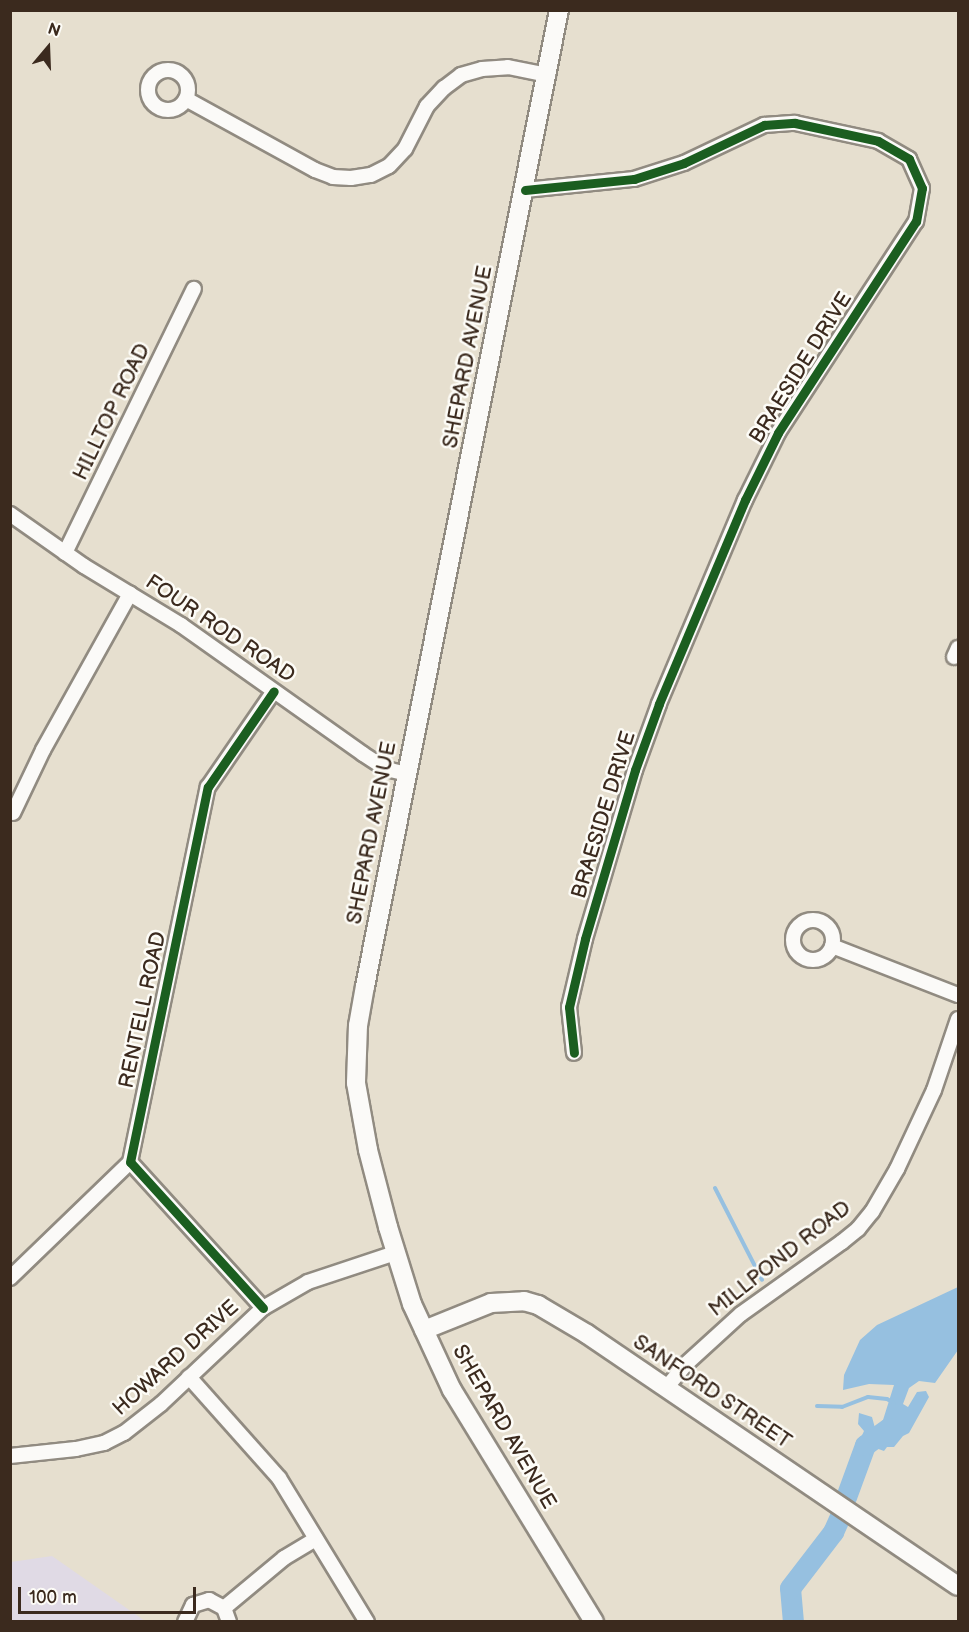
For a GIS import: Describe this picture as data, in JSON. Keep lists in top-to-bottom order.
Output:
{
  "streets": {
    "main road": ["SHEPARD AVENUE", "SANFORD STREET"],
    "street": [
      "BRAESIDE DRIVE",
      "HILLTOP ROAD",
      "FOUR ROD ROAD",
      "RENTELL ROAD",
      "MILLPOND ROAD",
      "HOWARD DRIVE"
    ]
  },
  "crossings": [
    ["SHEPARD AVENUE", "BRAESIDE DRIVE"],
    ["SHEPARD AVENUE", "FOUR ROD ROAD"],
    ["SHEPARD AVENUE", "HOWARD DRIVE"],
    ["SHEPARD AVENUE", "SANFORD STREET"],
    ["HILLTOP ROAD", "FOUR ROD ROAD"],
    ["FOUR ROD ROAD", "RENTELL ROAD"],
    ["MILLPOND ROAD", "SANFORD STREET"]
  ],
  "scale_bar": "100 m",
  "north": "top"
}
